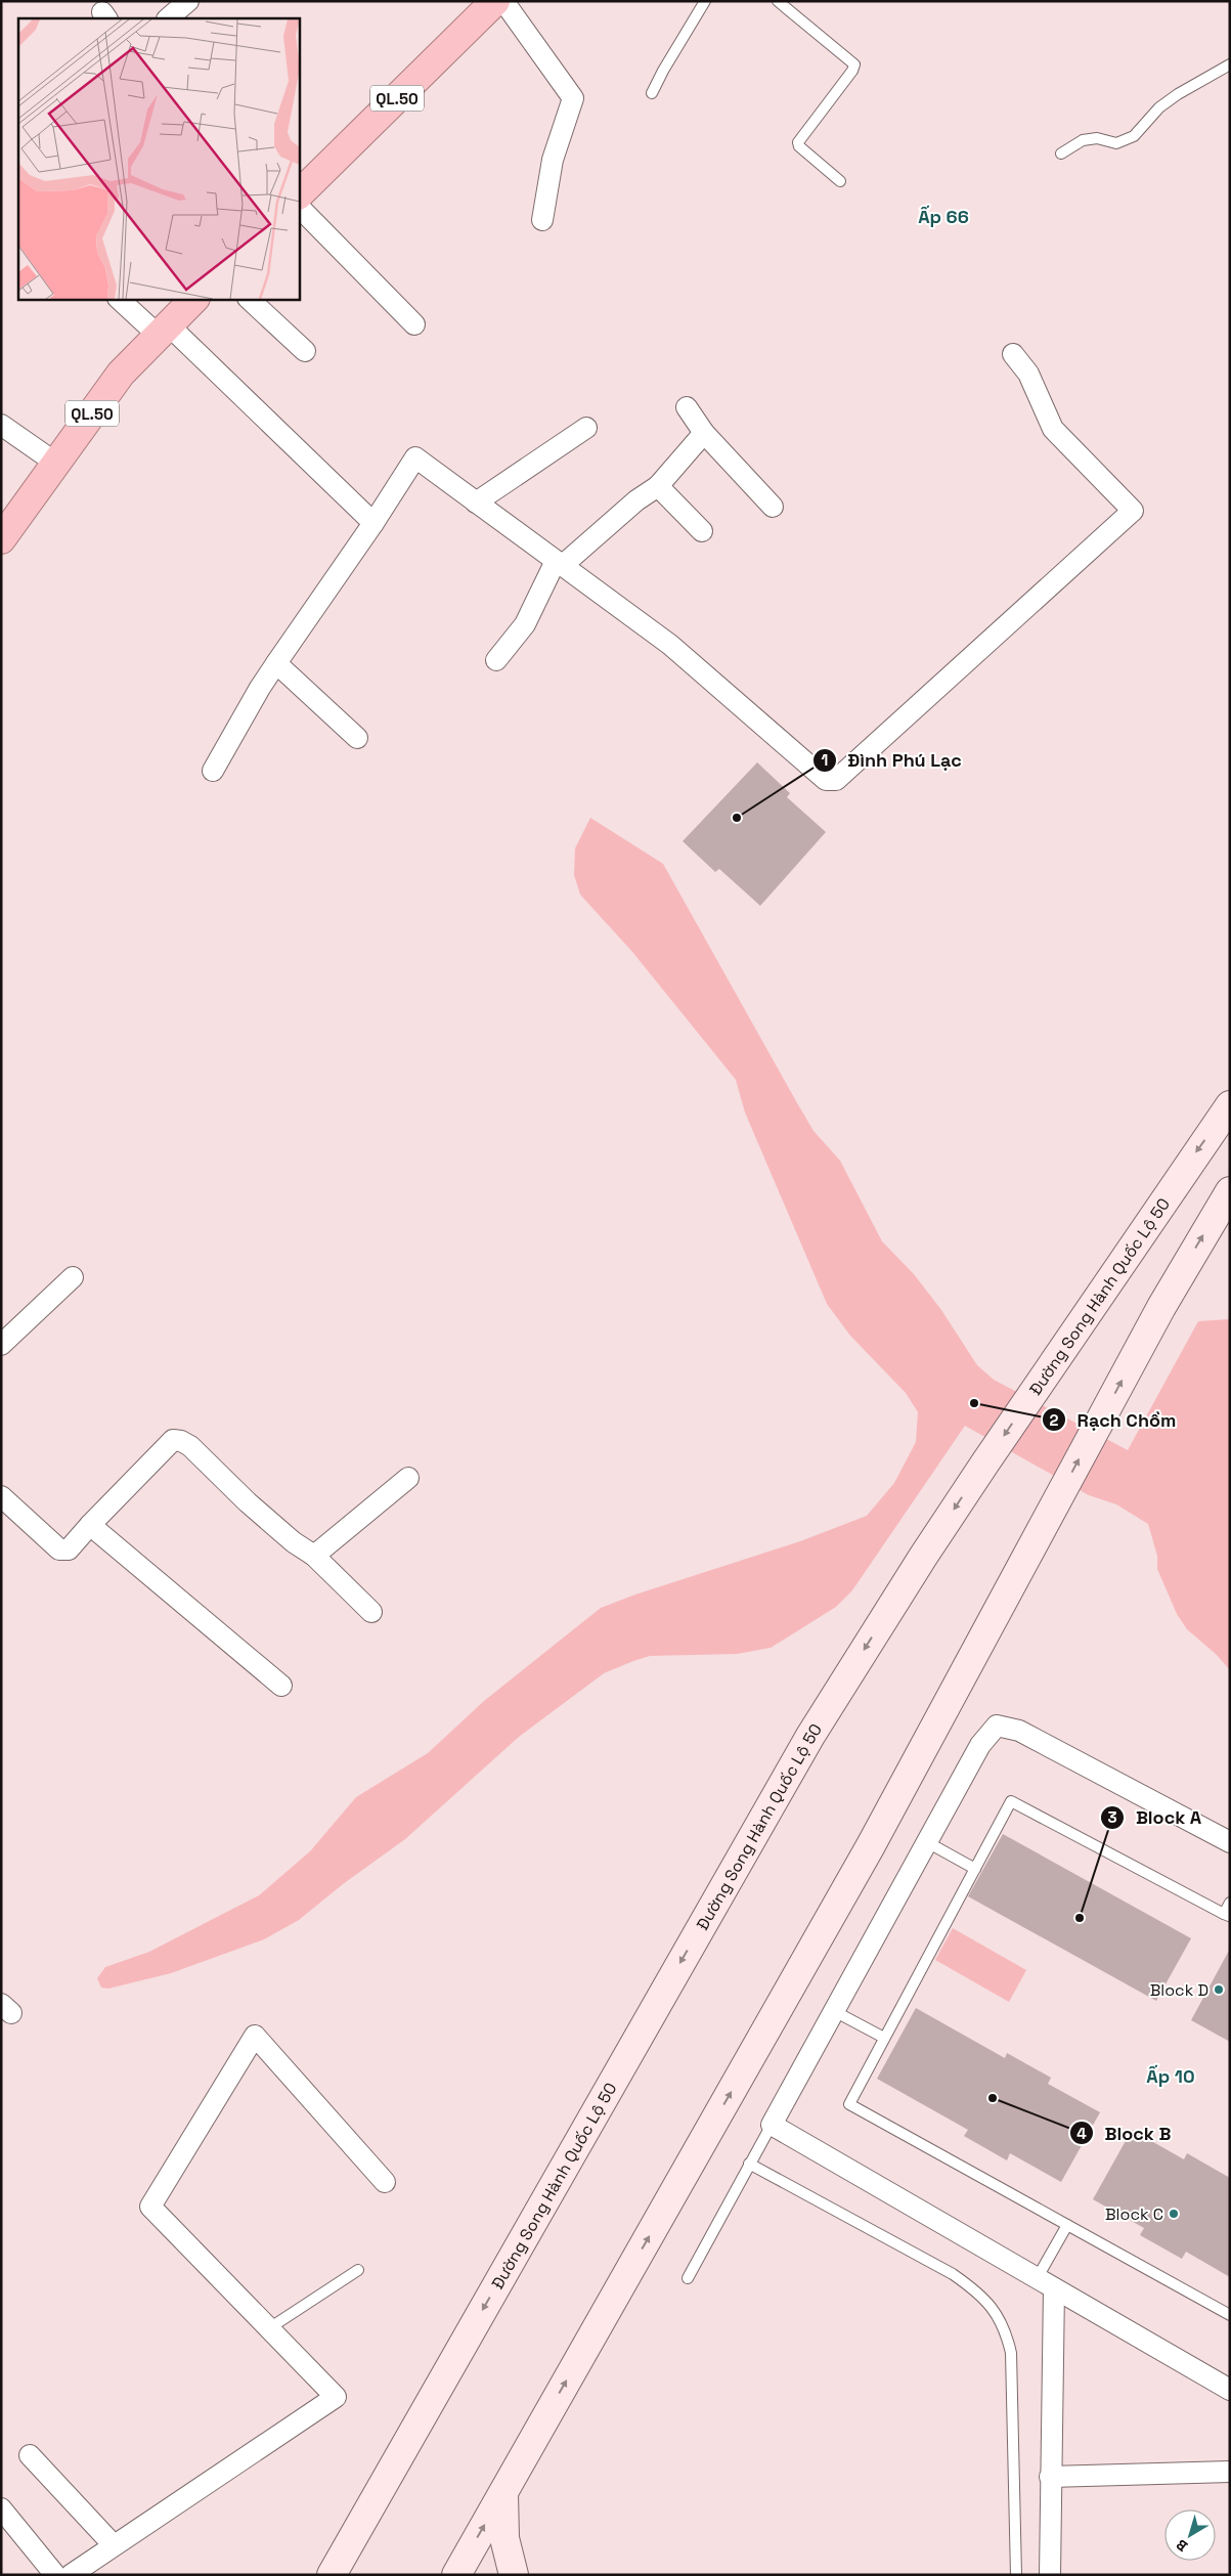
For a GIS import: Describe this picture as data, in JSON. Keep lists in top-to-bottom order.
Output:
{
  "streets": {
    "highway": ["QL.50"],
    "main road": ["Đường Song Hành Quốc Lộ 50"]
  },
  "districts": ["Ấp 66", "Ấp 10"],
  "places": [
    "Đình Phú Lạc",
    "Rạch Chồm",
    "Block A",
    "Block D",
    "Block B",
    "Block C"
  ],
  "north": "bottom left"
}
